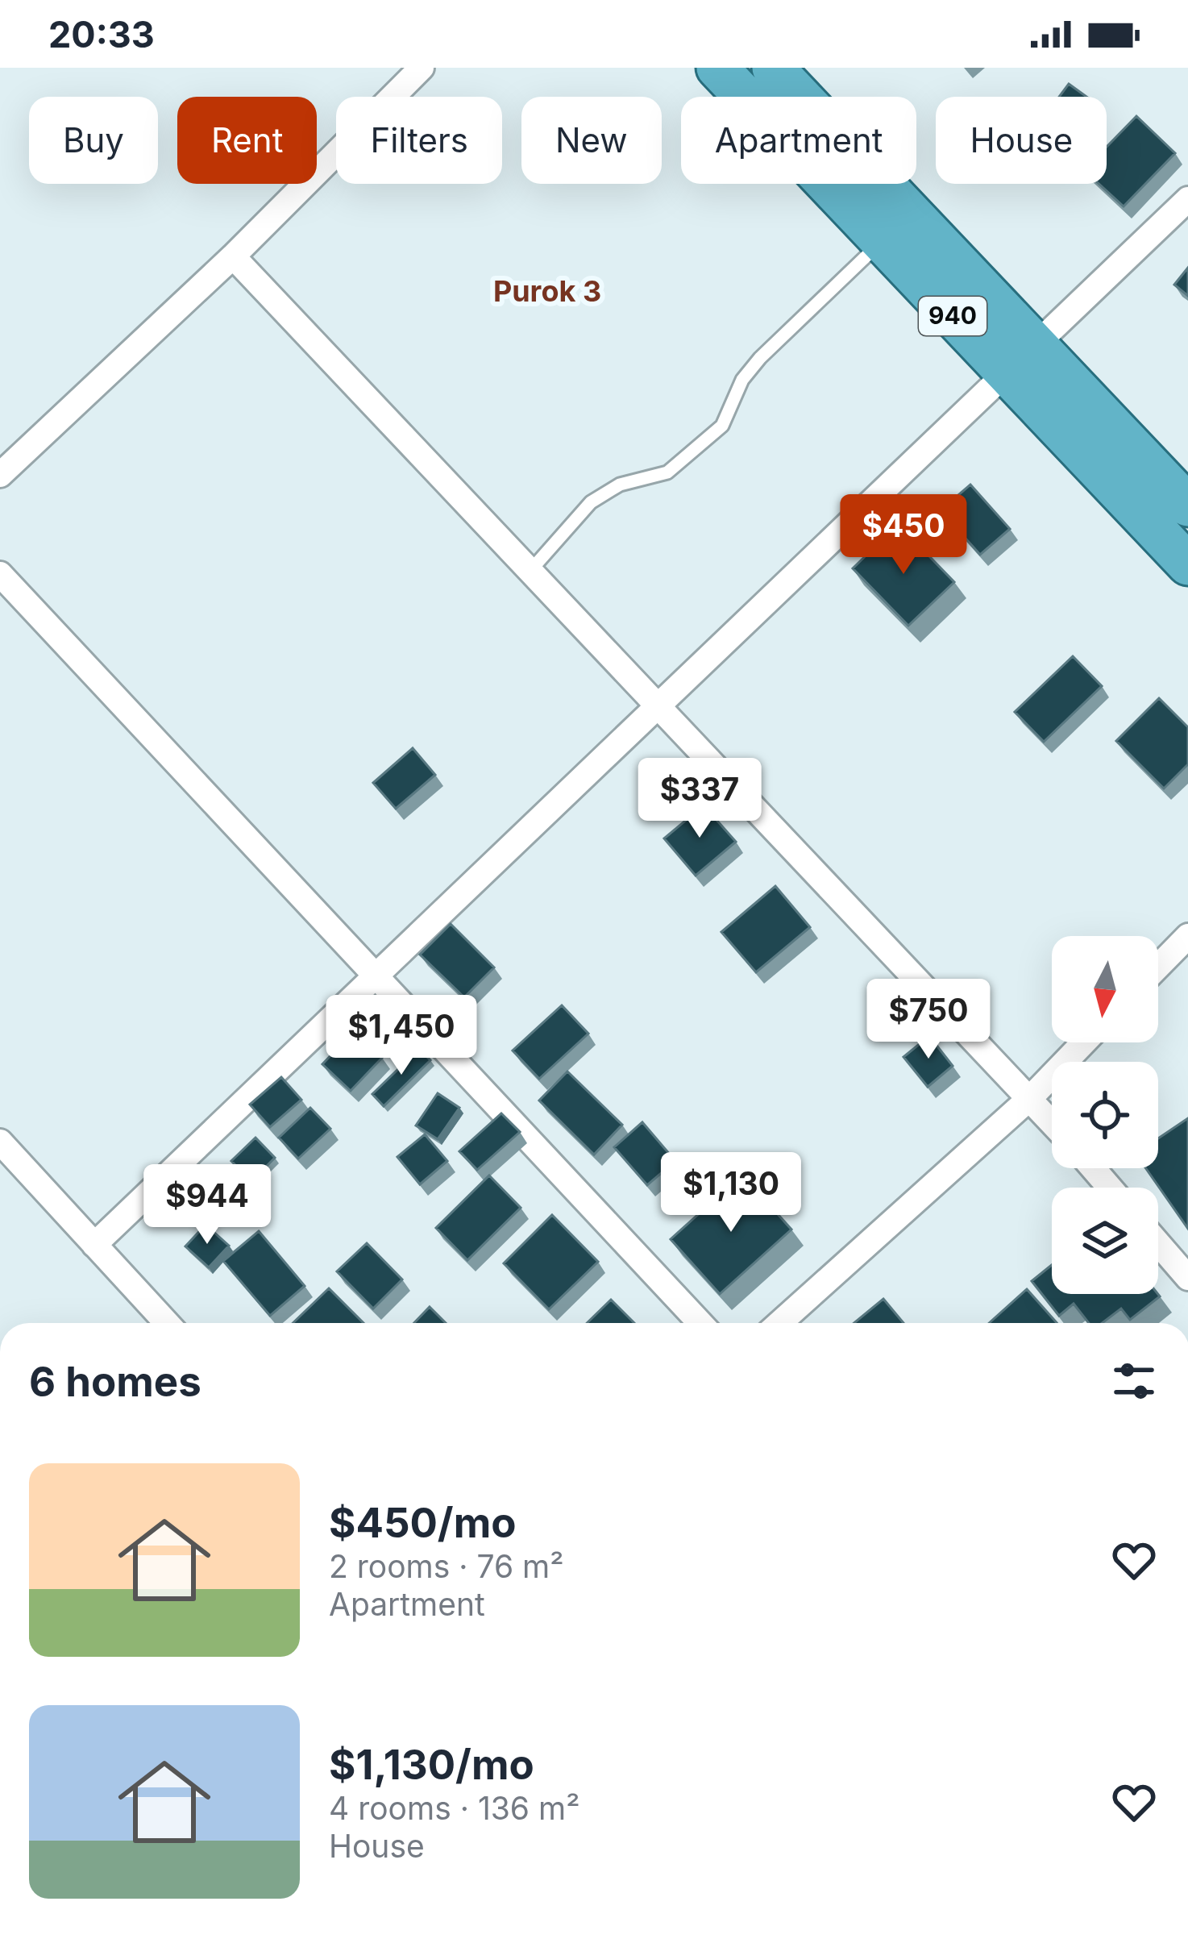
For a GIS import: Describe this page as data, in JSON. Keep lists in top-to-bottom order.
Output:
{
  "streets": {
    "highway": ["940"]
  },
  "districts": ["Purok 3"],
  "north": "bottom",
  "page": {
    "status": "20:33",
    "chip": [
      "Buy",
      "Rent",
      "Filters",
      "New",
      "Apartment",
      "House"
    ],
    "price": [
      "$450",
      "$337",
      "$750",
      "$1,450",
      "$1,130",
      "$944"
    ],
    "heading": "6 homes",
    "list": [
      {
        "name": "$450/mo",
        "note": "2 rooms · 76 m² · Apartment"
      },
      {
        "name": "$1,130/mo",
        "note": "4 rooms · 136 m² · House"
      }
    ]
  }
}
